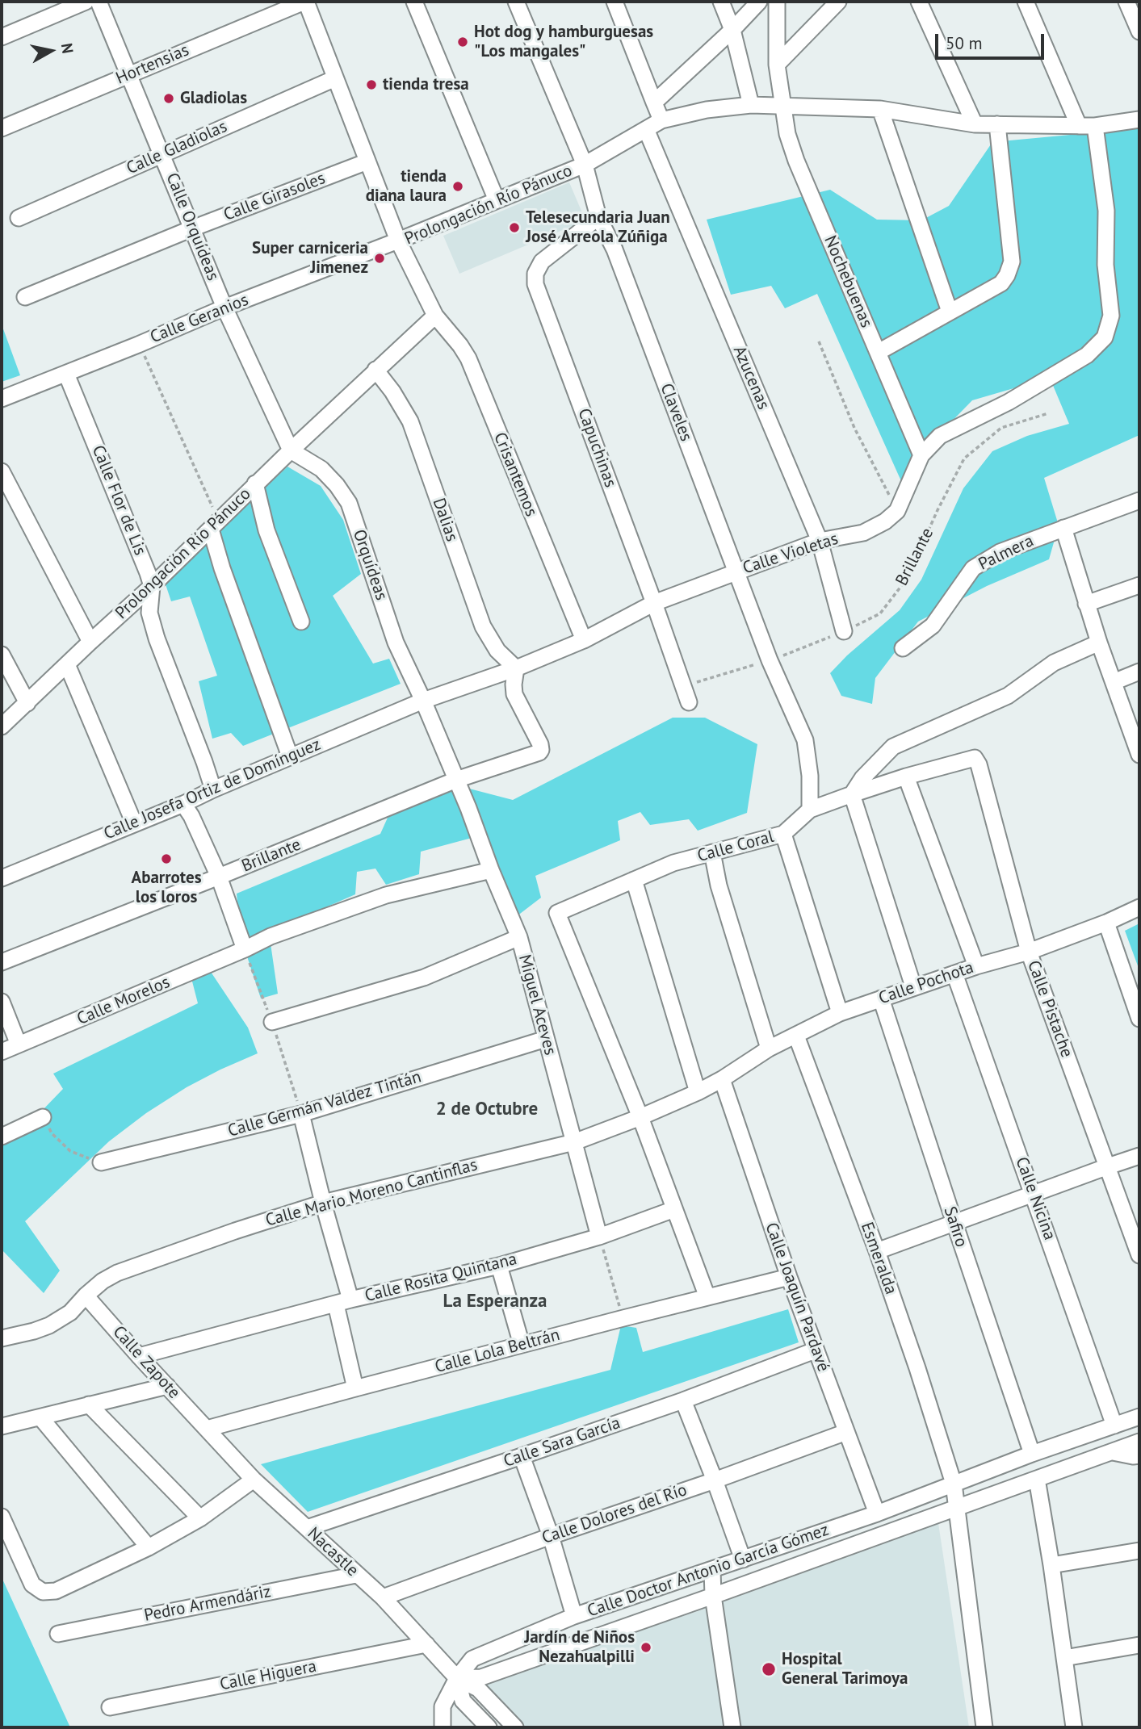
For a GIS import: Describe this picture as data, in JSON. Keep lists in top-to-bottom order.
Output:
{
  "streets": {
    "street": [
      "Hortensias",
      "Calle Gladiolas",
      "Calle Girasoles",
      "Prolongación Río Pánuco",
      "Calle Orquídeas",
      "Nochebuenas",
      "Calle Geranios",
      "Azucenas",
      "Claveles",
      "Capuchinas",
      "Crisantemos",
      "Calle Flor de Lis",
      "Dalias",
      "Palmera",
      "Calle Violetas",
      "Brillante",
      "Orquídeas",
      "Calle Josefa Ortiz de Domínguez",
      "Calle Coral",
      "Calle Pochota",
      "Calle Morelos",
      "Miguel Aceves",
      "Calle Pistache",
      "Calle Germán Valdez Tintán",
      "Calle Mario Moreno Cantinflas",
      "Calle Nicina",
      "Safiro",
      "Esmeralda",
      "Calle Rosita Quintana",
      "Calle Joaquín Pardavé",
      "Calle Lola Beltrán",
      "Calle Zapote",
      "Calle Sara García",
      "Calle Dolores del Río",
      "Nacastle",
      "Calle Doctor Antonio García Gómez",
      "Pedro Armendáriz",
      "Calle Higuera"
    ]
  },
  "crossings": [
    ["Hortensias", "Calle Orquídeas"],
    ["Calle Gladiolas", "Calle Orquídeas"],
    ["Calle Girasoles", "Calle Orquídeas"],
    ["Prolongación Río Pánuco", "Calle Orquídeas"],
    ["Prolongación Río Pánuco", "Nochebuenas"],
    ["Prolongación Río Pánuco", "Calle Geranios"],
    ["Prolongación Río Pánuco", "Azucenas"],
    ["Prolongación Río Pánuco", "Claveles"],
    ["Prolongación Río Pánuco", "Crisantemos"],
    ["Prolongación Río Pánuco", "Calle Flor de Lis"],
    ["Prolongación Río Pánuco", "Dalias"],
    ["Prolongación Río Pánuco", "Orquídeas"],
    ["Calle Orquídeas", "Calle Geranios"],
    ["Calle Orquídeas", "Orquídeas"],
    ["Calle Geranios", "Calle Flor de Lis"],
    ["Azucenas", "Calle Violetas"],
    ["Azucenas", "Brillante"],
    ["Claveles", "Capuchinas"],
    ["Claveles", "Calle Violetas"],
    ["Claveles", "Brillante"],
    ["Claveles", "Calle Coral"],
    ["Capuchinas", "Calle Violetas"],
    ["Capuchinas", "Brillante"],
    ["Crisantemos", "Calle Violetas"],
    ["Calle Flor de Lis", "Calle Josefa Ortiz de Domínguez"],
    ["Dalias", "Calle Violetas"],
    ["Dalias", "Brillante"],
    ["Calle Violetas", "Brillante"],
    ["Calle Violetas", "Orquídeas"],
    ["Calle Violetas", "Calle Josefa Ortiz de Domínguez"],
    ["Calle Violetas", "Miguel Aceves"],
    ["Brillante", "Miguel Aceves"],
    ["Orquídeas", "Calle Josefa Ortiz de Domínguez"],
    ["Orquídeas", "Miguel Aceves"],
    ["Calle Josefa Ortiz de Domínguez", "Miguel Aceves"],
    ["Calle Coral", "Calle Pistache"],
    ["Calle Coral", "Calle Mario Moreno Cantinflas"],
    ["Calle Pochota", "Calle Pistache"],
    ["Calle Pochota", "Calle Mario Moreno Cantinflas"],
    ["Calle Pochota", "Calle Nicina"],
    ["Calle Pochota", "Safiro"],
    ["Calle Pochota", "Esmeralda"],
    ["Calle Pochota", "Calle Joaquín Pardavé"],
    ["Calle Morelos", "Miguel Aceves"],
    ["Miguel Aceves", "Calle Germán Valdez Tintán"],
    ["Miguel Aceves", "Calle Mario Moreno Cantinflas"],
    ["Miguel Aceves", "Calle Rosita Quintana"],
    ["Calle Mario Moreno Cantinflas", "Calle Joaquín Pardavé"],
    ["Calle Mario Moreno Cantinflas", "Calle Zapote"],
    ["Calle Nicina", "Calle Doctor Antonio García Gómez"],
    ["Safiro", "Calle Doctor Antonio García Gómez"],
    ["Esmeralda", "Calle Doctor Antonio García Gómez"],
    ["Calle Rosita Quintana", "Calle Zapote"],
    ["Calle Joaquín Pardavé", "Calle Lola Beltrán"],
    ["Calle Joaquín Pardavé", "Calle Sara García"],
    ["Calle Joaquín Pardavé", "Calle Dolores del Río"],
    ["Calle Joaquín Pardavé", "Calle Doctor Antonio García Gómez"],
    ["Calle Lola Beltrán", "Calle Zapote"],
    ["Calle Lola Beltrán", "Nacastle"],
    ["Calle Zapote", "Nacastle"],
    ["Calle Sara García", "Nacastle"],
    ["Calle Dolores del Río", "Nacastle"],
    ["Nacastle", "Calle Doctor Antonio García Gómez"],
    ["Nacastle", "Pedro Armendáriz"],
    ["Nacastle", "Calle Higuera"]
  ],
  "districts": ["2 de Octubre", "La Esperanza"],
  "places": [
    "Hot dog y hamburguesas \"Los mangales\"",
    "tienda tresa",
    "Gladiolas",
    "tienda diana laura",
    "Telesecundaria Juan José Arreola Zúñiga",
    "Super carniceria Jimenez",
    "Abarrotes los loros",
    "Jardín de Niños Nezahualpilli",
    "Hospital General Tarimoya"
  ],
  "scale_bar": "50 m",
  "north": "right"
}
